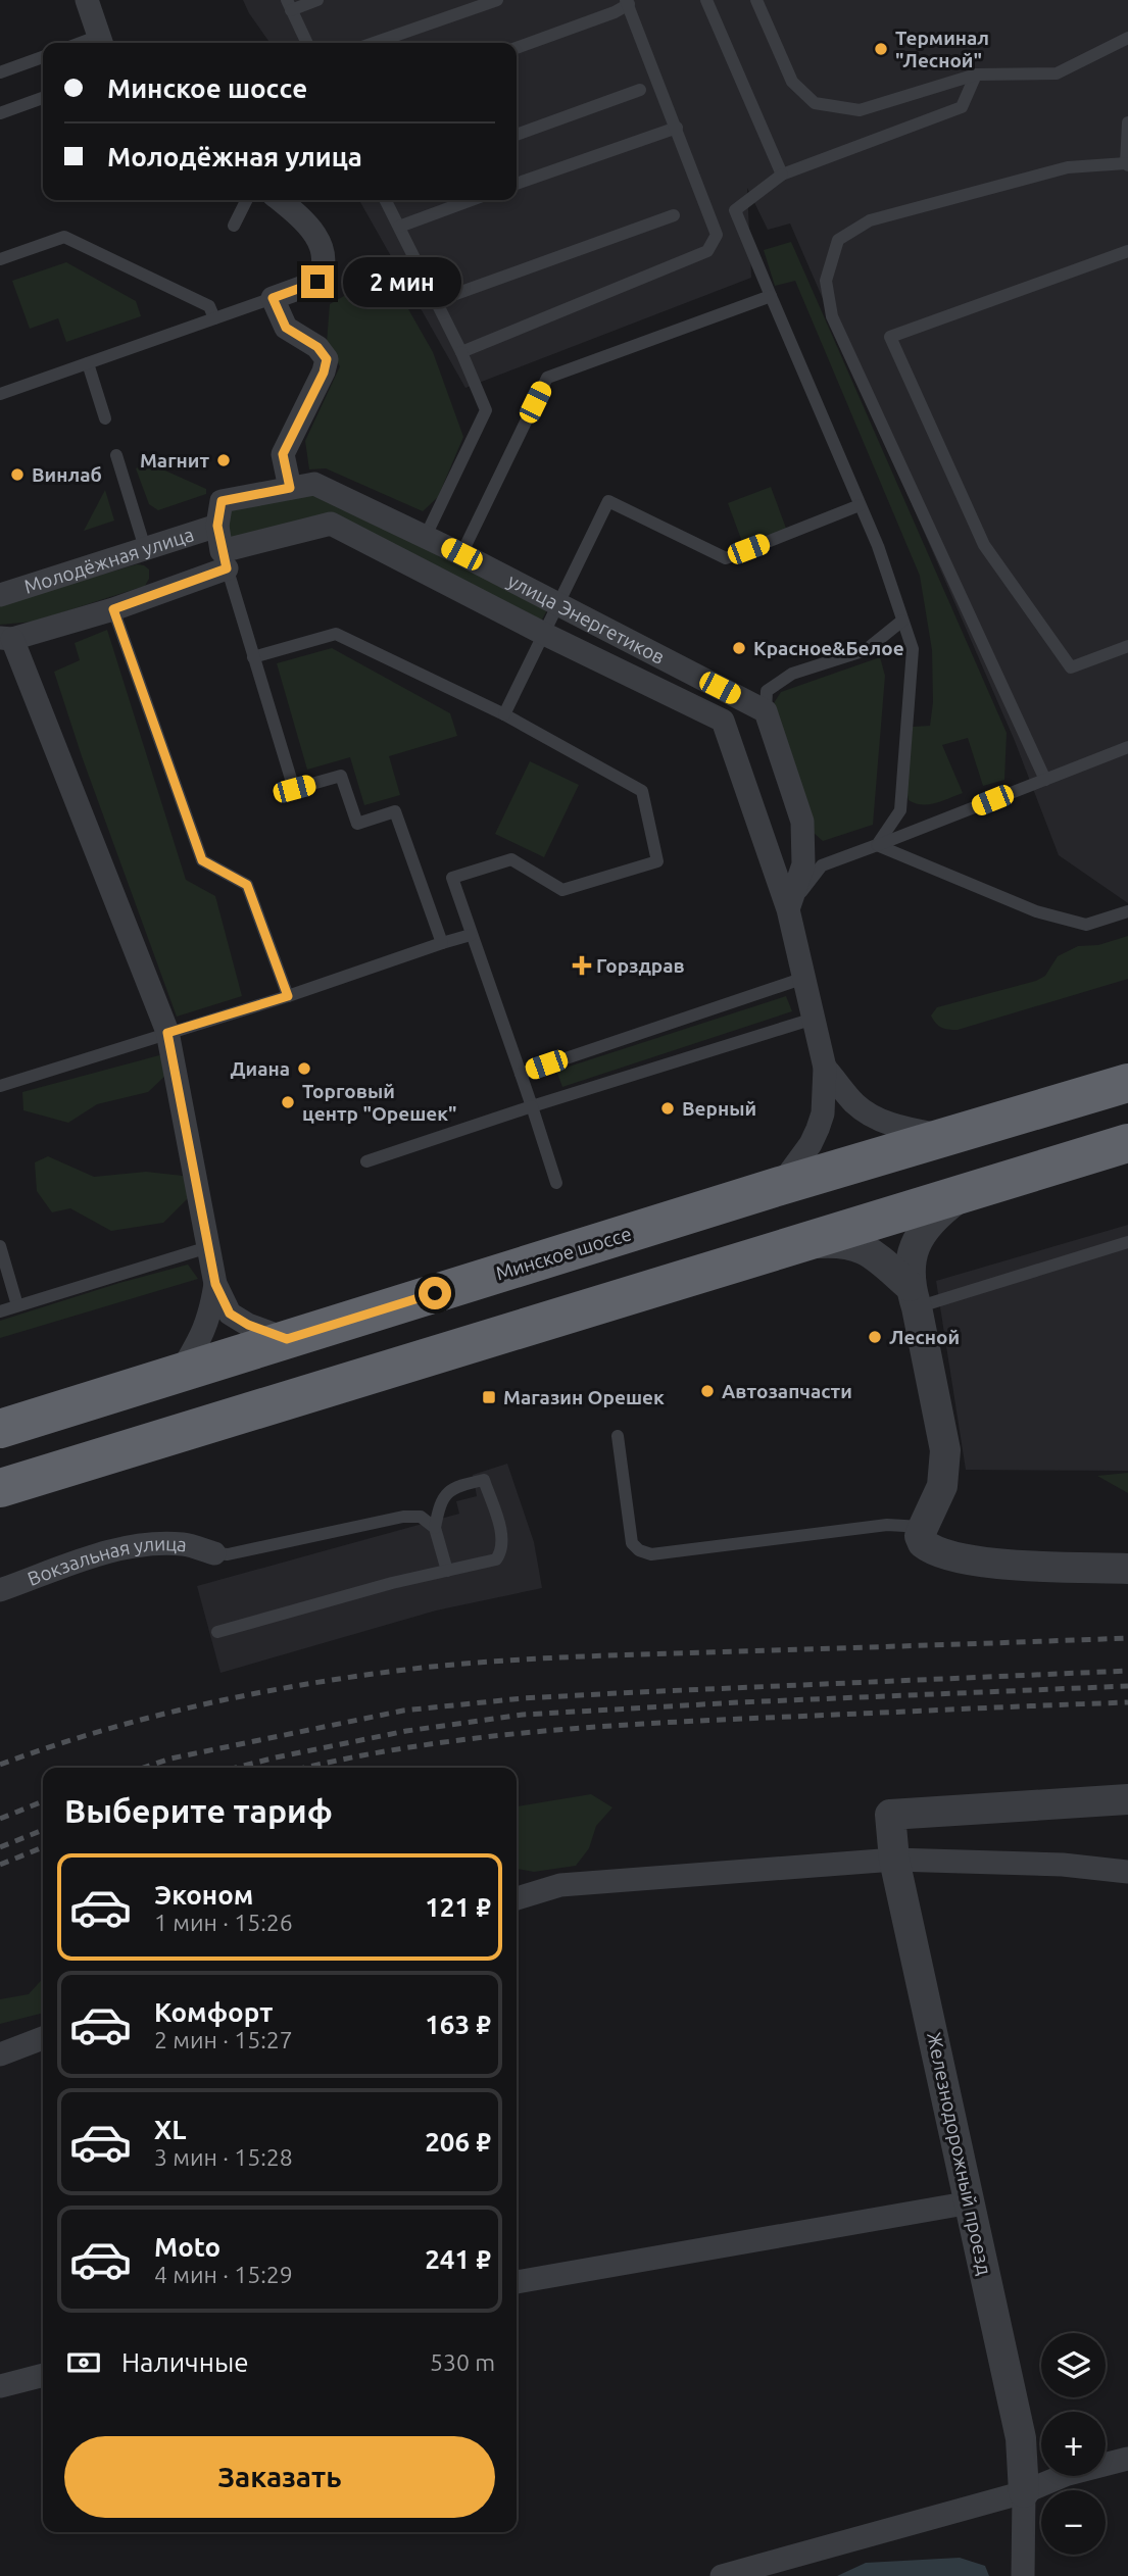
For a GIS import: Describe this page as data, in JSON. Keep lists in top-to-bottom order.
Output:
{
  "streets": {
    "highway": ["Минское шоссе"],
    "street": [
      "Молодёжная улица",
      "улица Энергетиков",
      "Вокзальная улица",
      "Железнодорожный проезд"
    ]
  },
  "crossings": [
    ["Молодёжная улица", "улица Энергетиков"]
  ],
  "places": {
    "other": [
      "Терминал \"Лесной\"",
      "Магнит",
      "Винлаб",
      "Красное&Белое",
      "Диана",
      "Торговый центр \"Орешек\"",
      "Верный",
      "Лесной",
      "Автозапчасти"
    ],
    "health": ["Горздрав"],
    "transit": ["Магазин Орешек"]
  },
  "page": {
    "banner": ["Минское шоссе", "Молодёжная улица"],
    "bubble": "2 мин",
    "heading": "Выберите тариф",
    "list": [
      {
        "name": "Эконом",
        "note": "1 мин · 15:26",
        "value": "121 ₽"
      },
      {
        "name": "Комфорт",
        "note": "2 мин · 15:27",
        "value": "163 ₽"
      },
      {
        "name": "XL",
        "note": "3 мин · 15:28",
        "value": "206 ₽"
      },
      {
        "name": "Moto",
        "note": "4 мин · 15:29",
        "value": "241 ₽"
      }
    ],
    "pay": ["Наличные", "530 m"],
    "map_buttons": ["+", "−"],
    "buttons": "Заказать"
  }
}
